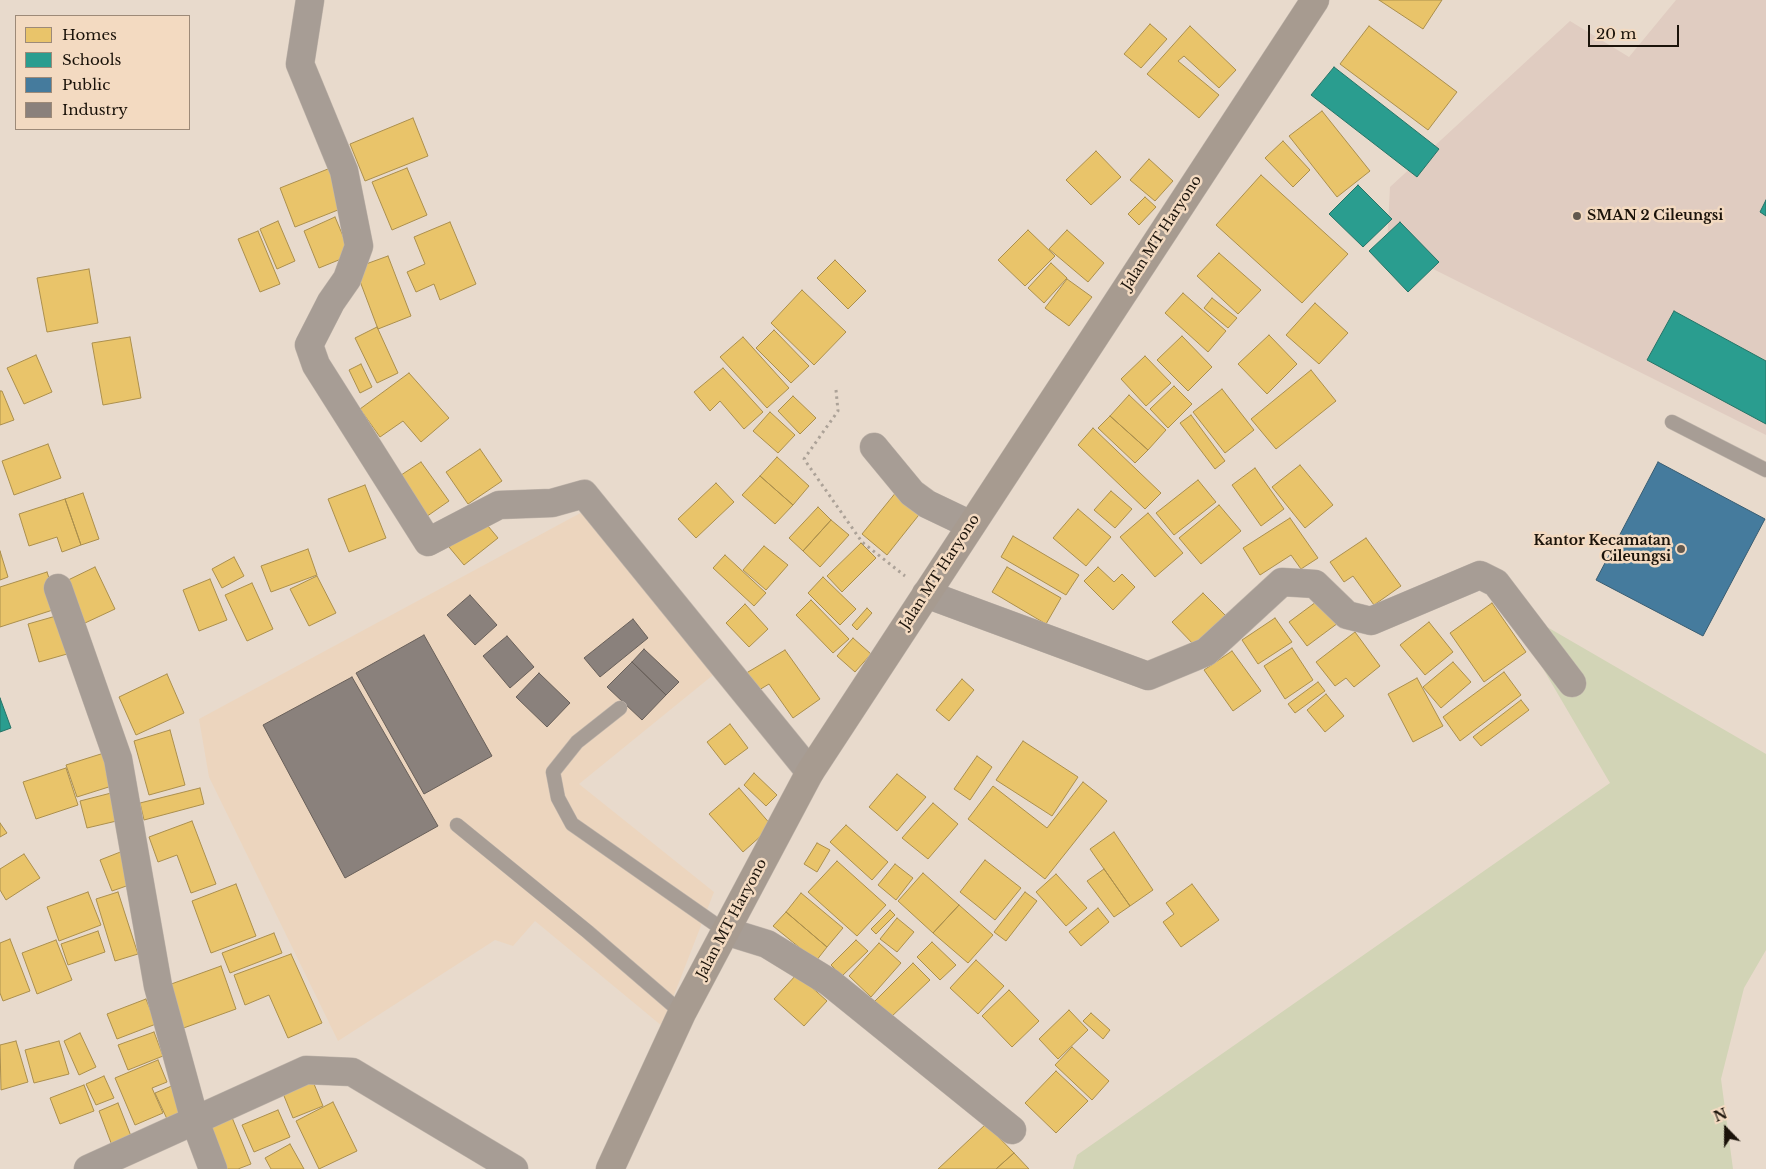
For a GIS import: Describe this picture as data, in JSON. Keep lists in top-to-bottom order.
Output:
{
  "streets": {
    "main road": ["Jalan MT Haryono"]
  },
  "places": ["SMAN 2 Cileungsi", "Kantor Kecamatan Cileungsi"],
  "legend": [
    "Homes",
    "Schools",
    "Public",
    "Industry"
  ],
  "scale_bar": "20 m",
  "north": "top"
}
